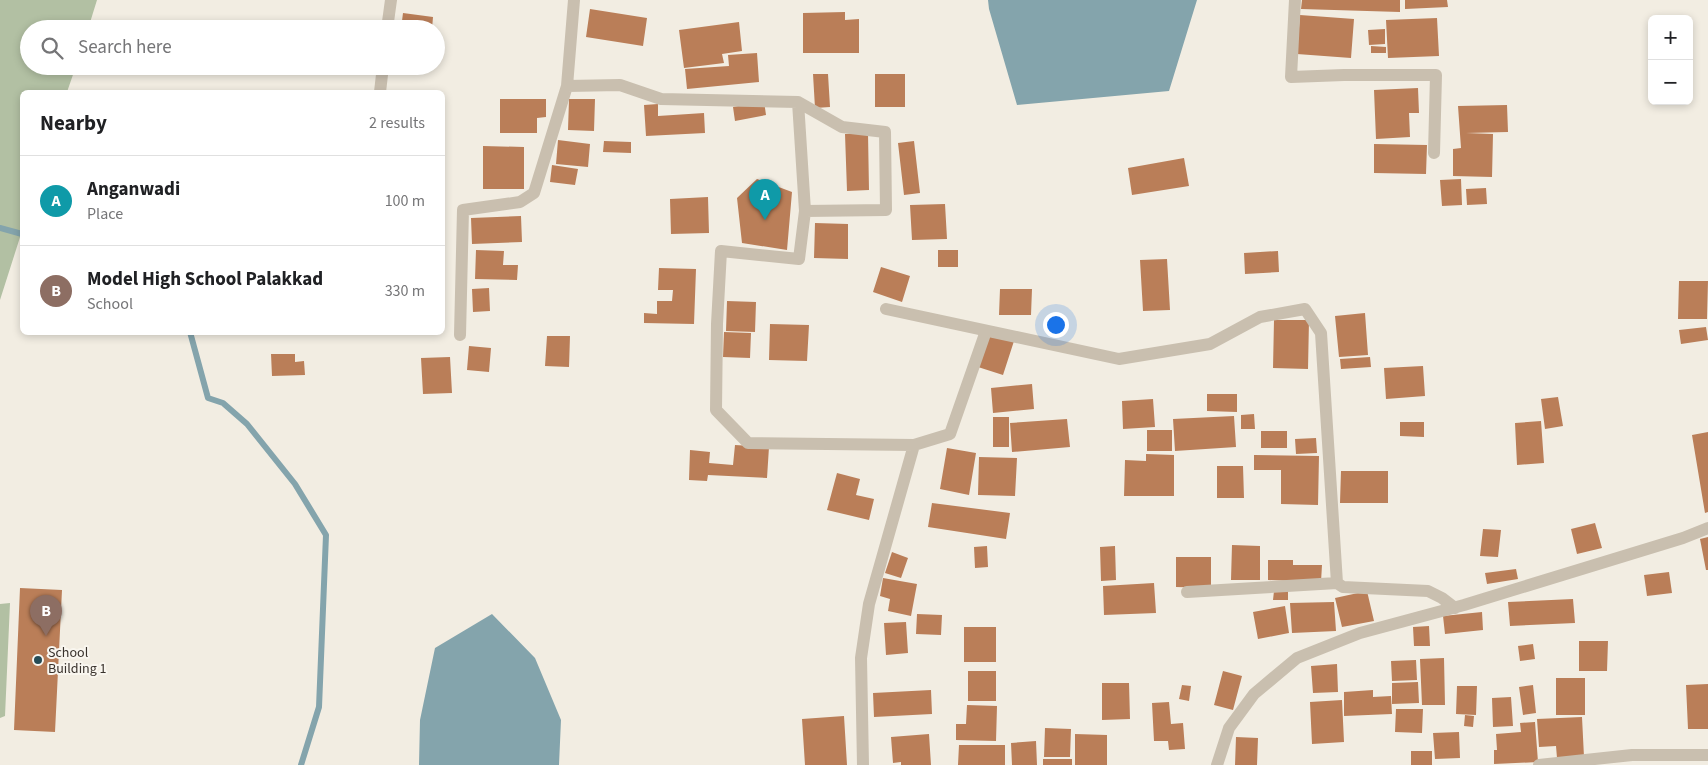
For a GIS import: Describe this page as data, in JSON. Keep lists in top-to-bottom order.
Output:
{
  "places": ["School Building 1"],
  "page": {
    "map_buttons": ["+", "−"],
    "search": "Search here",
    "heading": ["Nearby", "2 results"],
    "list": [
      {
        "mark": "A",
        "name": "Anganwadi",
        "note": "Place",
        "value": "100 m"
      },
      {
        "mark": "B",
        "name": "Model High School Palakkad",
        "note": "School",
        "value": "330 m"
      }
    ],
    "pins": ["A", "B"]
  }
}
